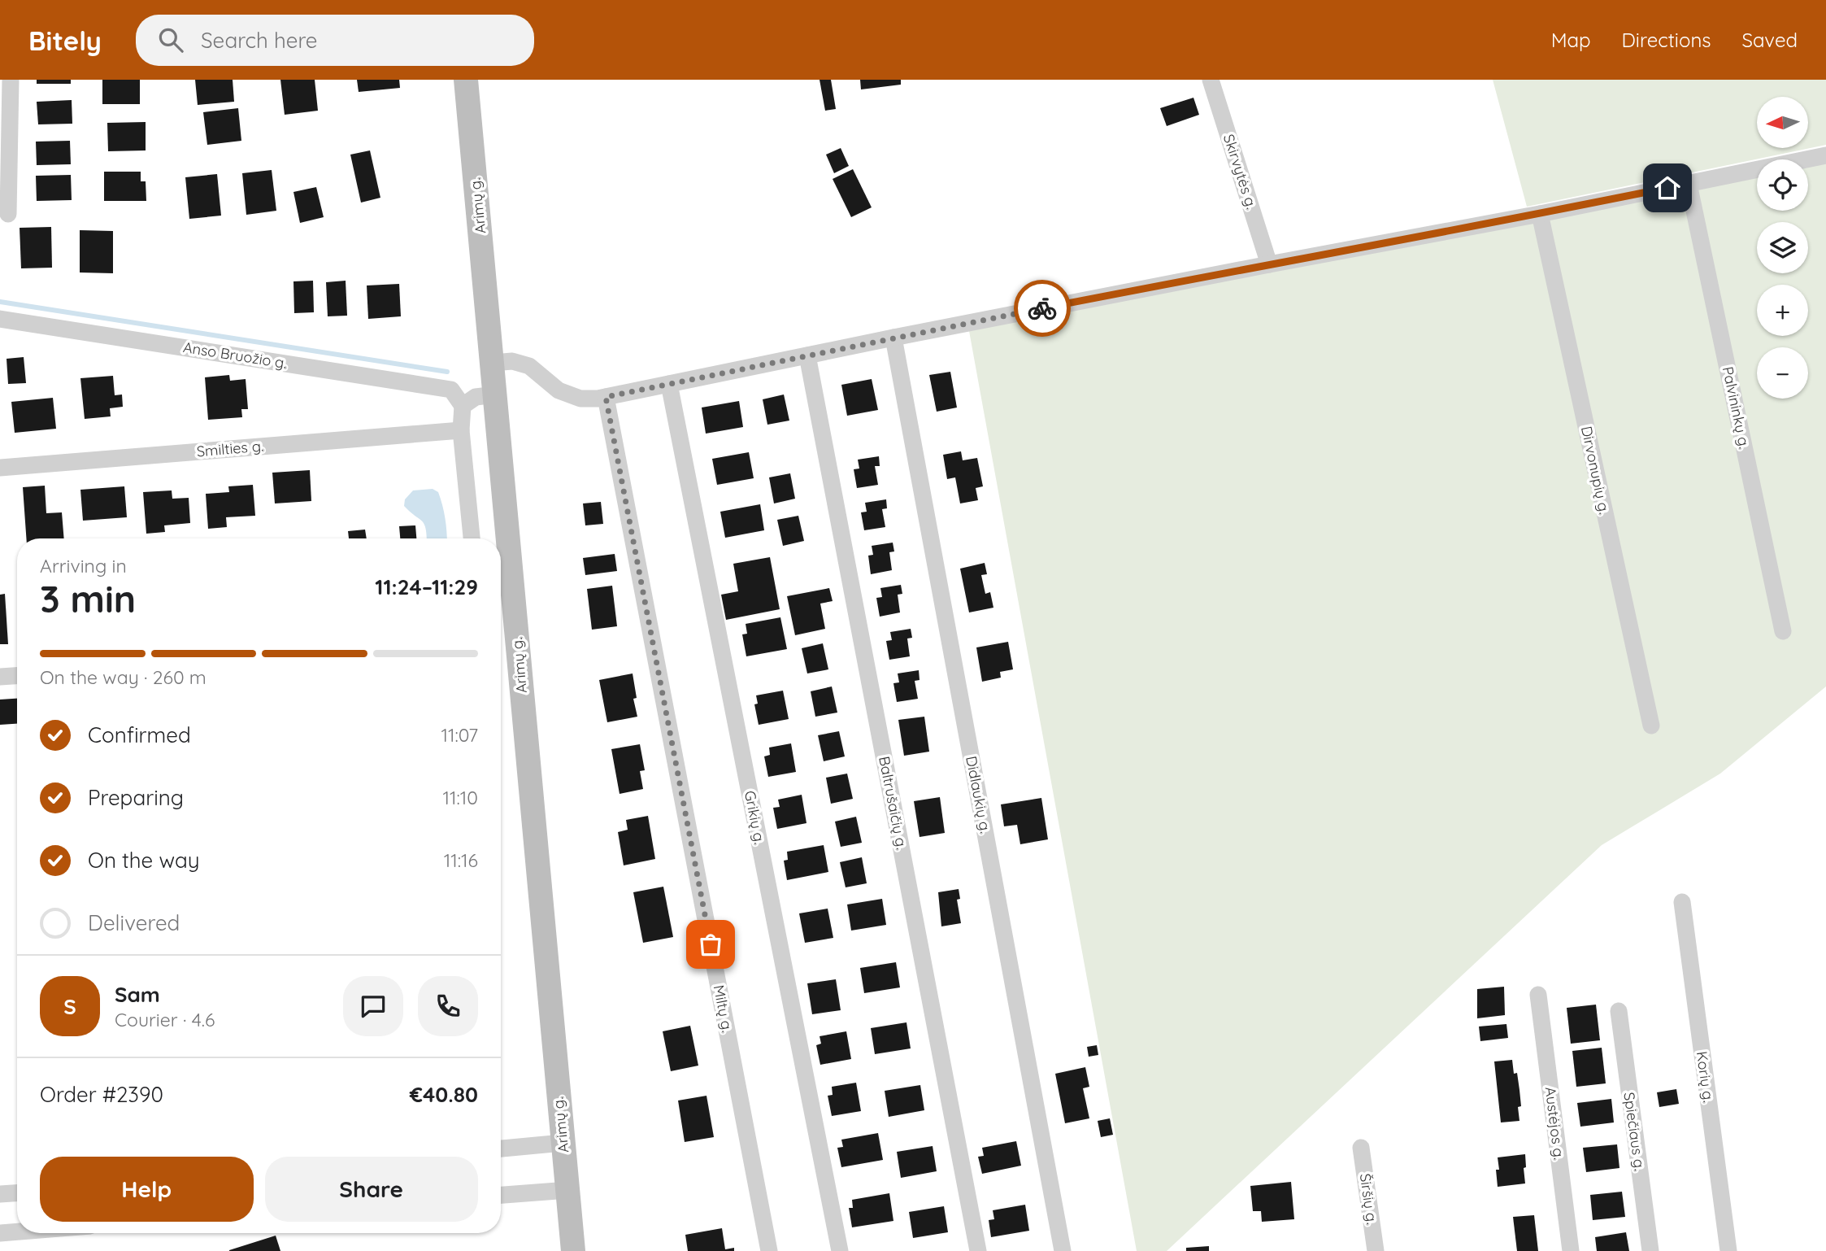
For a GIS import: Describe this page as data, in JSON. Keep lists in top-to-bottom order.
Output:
{
  "streets": {
    "main road": ["Arimų g."],
    "street": [
      "Skirvytės g.",
      "Anso Bruožio g.",
      "Palvininkų g.",
      "Smilties g.",
      "Dirvonupių g.",
      "Didlaukių g.",
      "Baltrušaičių g.",
      "Grikių g.",
      "Miltų g.",
      "Korių g.",
      "Austėjos g.",
      "Spiečiaus g.",
      "Širšių g."
    ]
  },
  "north": "left",
  "page": {
    "header": "Bitely",
    "search": "Search here",
    "nav": ["Map", "Directions", "Saved"],
    "map_buttons": ["+", "−"],
    "heading": ["3 min", "Arriving in", "11:24–11:29"],
    "panel": [
      "Sam",
      "Courier · 4.6",
      "Order #2390",
      "€40.80"
    ],
    "bar": "On the way · 260 m",
    "list": [
      ["Confirmed", "11:07"],
      ["Preparing", "11:10"],
      ["On the way", "11:16"],
      "Delivered"
    ],
    "round": "S",
    "buttons": ["Help", "Share"]
  }
}
